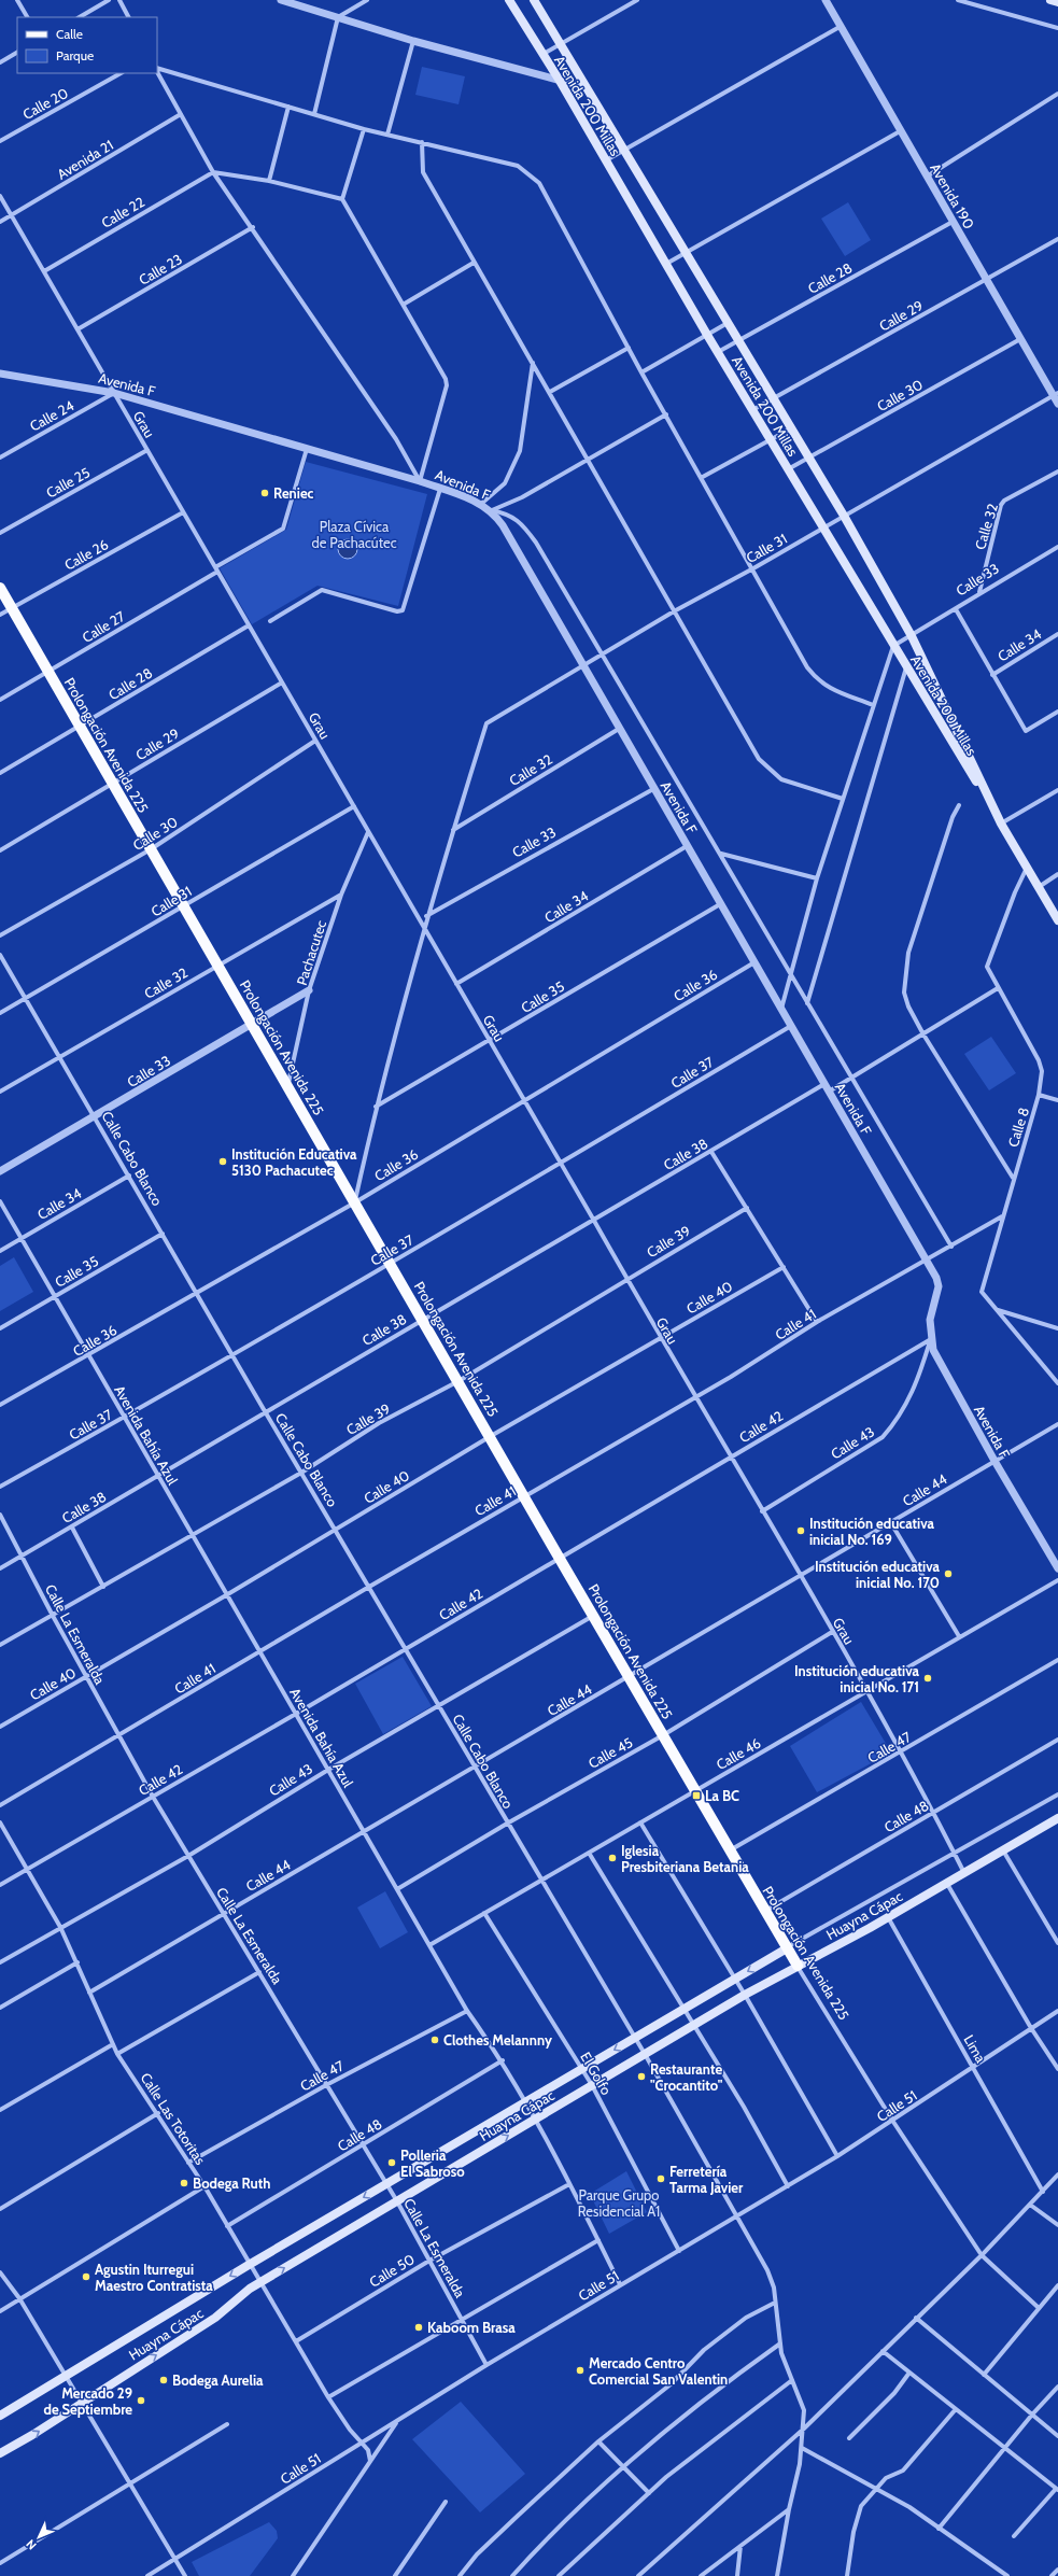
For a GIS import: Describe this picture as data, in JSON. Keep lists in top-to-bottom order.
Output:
{
  "streets": {
    "main road": ["Avenida 200 Millas", "Prolongación Avenida 225", "Huayna Cápac"],
    "street": [
      "Calle 20",
      "Avenida 21",
      "Avenida 190",
      "Calle 22",
      "Calle 23",
      "Calle 28",
      "Calle 29",
      "Avenida F",
      "Calle 30",
      "Calle 24",
      "Grau",
      "Calle 25",
      "Calle 32",
      "Calle 31",
      "Calle 26",
      "Calle 33",
      "Calle 27",
      "Calle 34",
      "Pachacutec",
      "Calle 36",
      "Calle 35",
      "Calle 37",
      "Calle 8",
      "Calle 38",
      "Calle Cabo Blanco",
      "Calle 39",
      "Calle 40",
      "Calle 41",
      "Calle 42",
      "Avenida Bahía Azul",
      "Calle 43",
      "Calle 44",
      "Calle La Esmeralda",
      "Calle 47",
      "Calle 45",
      "Calle 46",
      "Calle 48",
      "Lima",
      "El Golfo",
      "Calle 51",
      "Calle Las Totoritas",
      "Calle 50"
    ]
  },
  "crossings": [
    ["Avenida 200 Millas", "Calle 28"],
    ["Avenida 200 Millas", "Calle 29"],
    ["Avenida 200 Millas", "Calle 30"],
    ["Avenida 200 Millas", "Calle 31"],
    ["Avenida 200 Millas", "Calle 33"],
    ["Avenida 200 Millas", "Calle 8"],
    ["Avenida 21", "Grau"],
    ["Avenida 190", "Calle 28"],
    ["Avenida 190", "Calle 29"],
    ["Avenida 190", "Calle 30"],
    ["Avenida 190", "Calle 31"],
    ["Calle 22", "Grau"],
    ["Calle 23", "Grau"],
    ["Calle 28", "Grau"],
    ["Calle 28", "Prolongación Avenida 225"],
    ["Calle 29", "Grau"],
    ["Calle 29", "Prolongación Avenida 225"],
    ["Avenida F", "Calle 24"],
    ["Avenida F", "Grau"],
    ["Avenida F", "Calle 32"],
    ["Avenida F", "Calle 31"],
    ["Avenida F", "Calle 33"],
    ["Avenida F", "Calle 34"],
    ["Avenida F", "Calle 36"],
    ["Avenida F", "Calle 35"],
    ["Avenida F", "Calle 37"],
    ["Avenida F", "Calle 38"],
    ["Avenida F", "Calle 41"],
    ["Avenida F", "Calle 42"],
    ["Avenida F", "Calle 43"],
    ["Avenida F", "Calle 44"],
    ["Calle 30", "Grau"],
    ["Calle 30", "Prolongación Avenida 225"],
    ["Calle 24", "Grau"],
    ["Grau", "Calle 25"],
    ["Grau", "Calle 31"],
    ["Grau", "Calle 26"],
    ["Grau", "Calle 27"],
    ["Grau", "Calle 34"],
    ["Grau", "Pachacutec"],
    ["Grau", "Calle 36"],
    ["Grau", "Calle 35"],
    ["Grau", "Calle 37"],
    ["Grau", "Calle 38"],
    ["Grau", "Calle 39"],
    ["Grau", "Calle 40"],
    ["Grau", "Calle 41"],
    ["Grau", "Calle 42"],
    ["Grau", "Calle 43"],
    ["Grau", "Calle 44"],
    ["Grau", "Calle 47"],
    ["Grau", "Calle 45"],
    ["Grau", "Calle 46"],
    ["Grau", "Calle 48"],
    ["Grau", "Huayna Cápac"],
    ["Calle 32", "Calle 31"],
    ["Calle 32", "Calle 33"],
    ["Calle 32", "Prolongación Avenida 225"],
    ["Calle 32", "Pachacutec"],
    ["Calle 32", "Calle Cabo Blanco"],
    ["Calle 31", "Prolongación Avenida 225"],
    ["Calle 31", "Calle Cabo Blanco"],
    ["Calle 26", "Prolongación Avenida 225"],
    ["Calle 33", "Prolongación Avenida 225"],
    ["Calle 33", "Pachacutec"],
    ["Calle 33", "Calle Cabo Blanco"],
    ["Calle 27", "Prolongación Avenida 225"],
    ["Calle 34", "Calle Cabo Blanco"],
    ["Calle 34", "Avenida Bahía Azul"],
    ["Prolongación Avenida 225", "Pachacutec"],
    ["Prolongación Avenida 225", "Calle 36"],
    ["Prolongación Avenida 225", "Calle 37"],
    ["Prolongación Avenida 225", "Calle 38"],
    ["Prolongación Avenida 225", "Calle 39"],
    ["Prolongación Avenida 225", "Calle 40"],
    ["Prolongación Avenida 225", "Calle 41"],
    ["Prolongación Avenida 225", "Calle 42"],
    ["Prolongación Avenida 225", "Calle 43"],
    ["Prolongación Avenida 225", "Calle 44"],
    ["Prolongación Avenida 225", "Calle 47"],
    ["Prolongación Avenida 225", "Calle 45"],
    ["Prolongación Avenida 225", "Calle 46"],
    ["Prolongación Avenida 225", "Calle 48"],
    ["Prolongación Avenida 225", "Huayna Cápac"],
    ["Prolongación Avenida 225", "Calle 51"],
    ["Calle 36", "Calle Cabo Blanco"],
    ["Calle 36", "Avenida Bahía Azul"],
    ["Calle 35", "Calle Cabo Blanco"],
    ["Calle 35", "Avenida Bahía Azul"],
    ["Calle 37", "Calle Cabo Blanco"],
    ["Calle 37", "Avenida Bahía Azul"],
    ["Calle 8", "Calle 41"],
    ["Calle 38", "Calle Cabo Blanco"],
    ["Calle 38", "Avenida Bahía Azul"],
    ["Calle 38", "Calle La Esmeralda"],
    ["Calle Cabo Blanco", "Calle 39"],
    ["Calle Cabo Blanco", "Calle 40"],
    ["Calle Cabo Blanco", "Calle 41"],
    ["Calle Cabo Blanco", "Calle 42"],
    ["Calle Cabo Blanco", "Calle 43"],
    ["Calle Cabo Blanco", "Calle 44"],
    ["Calle Cabo Blanco", "Calle 45"],
    ["Calle Cabo Blanco", "Calle 46"],
    ["Calle Cabo Blanco", "Huayna Cápac"],
    ["Calle Cabo Blanco", "Calle 51"],
    ["Calle 39", "Avenida Bahía Azul"],
    ["Calle 39", "Calle La Esmeralda"],
    ["Calle 40", "Avenida Bahía Azul"],
    ["Calle 40", "Calle La Esmeralda"],
    ["Calle 41", "Avenida Bahía Azul"],
    ["Calle 41", "Calle La Esmeralda"],
    ["Calle 42", "Avenida Bahía Azul"],
    ["Calle 42", "Calle 43"],
    ["Calle 42", "Calle La Esmeralda"],
    ["Calle 42", "Calle Las Totoritas"],
    ["Avenida Bahía Azul", "Calle 43"],
    ["Avenida Bahía Azul", "Calle 44"],
    ["Avenida Bahía Azul", "Calle 47"],
    ["Avenida Bahía Azul", "Calle 45"],
    ["Avenida Bahía Azul", "Calle 46"],
    ["Avenida Bahía Azul", "Calle 48"],
    ["Avenida Bahía Azul", "Huayna Cápac"],
    ["Avenida Bahía Azul", "Calle 51"],
    ["Avenida Bahía Azul", "Calle 50"],
    ["Calle 43", "Calle La Esmeralda"],
    ["Calle 43", "Calle Las Totoritas"],
    ["Calle 44", "Calle La Esmeralda"],
    ["Calle 44", "Calle Las Totoritas"],
    ["Calle La Esmeralda", "Calle 47"],
    ["Calle La Esmeralda", "Calle 48"],
    ["Calle La Esmeralda", "Huayna Cápac"],
    ["Calle La Esmeralda", "Calle 51"],
    ["Calle La Esmeralda", "Calle 50"],
    ["Calle 47", "Calle Las Totoritas"],
    ["Calle 46", "El Golfo"],
    ["Calle 48", "Calle Las Totoritas"],
    ["Huayna Cápac", "Lima"],
    ["Huayna Cápac", "El Golfo"],
    ["Huayna Cápac", "Calle Las Totoritas"],
    ["Lima", "Calle 51"],
    ["El Golfo", "Calle 51"],
    ["Calle 51", "Calle Las Totoritas"],
    ["Calle Las Totoritas", "Calle 50"]
  ],
  "parks": ["Plaza Cívica de Pachacútec", "Parque Grupo Residencial A1"],
  "places": {
    "other": [
      "Reniec",
      "Institución Educativa 5130 Pachacutec",
      "Institución educativa inicial No. 169",
      "Institución educativa inicial No. 170",
      "Institución educativa inicial No. 171",
      "Iglesia Presbiteriana Betania",
      "Clothes Melannny",
      "Restaurante \"Crocantito\"",
      "Polleria El Sabroso",
      "Ferretería Tarma Javier",
      "Bodega Ruth",
      "Agustin Iturregui Maestro Contratista",
      "Kaboom Brasa",
      "Mercado Centro Comercial San Valentin",
      "Bodega Aurelia",
      "Mercado 29 de Septiembre"
    ],
    "transit": ["La BC"]
  },
  "legend": ["Calle", "Parque"],
  "north": "bottom left"
}
